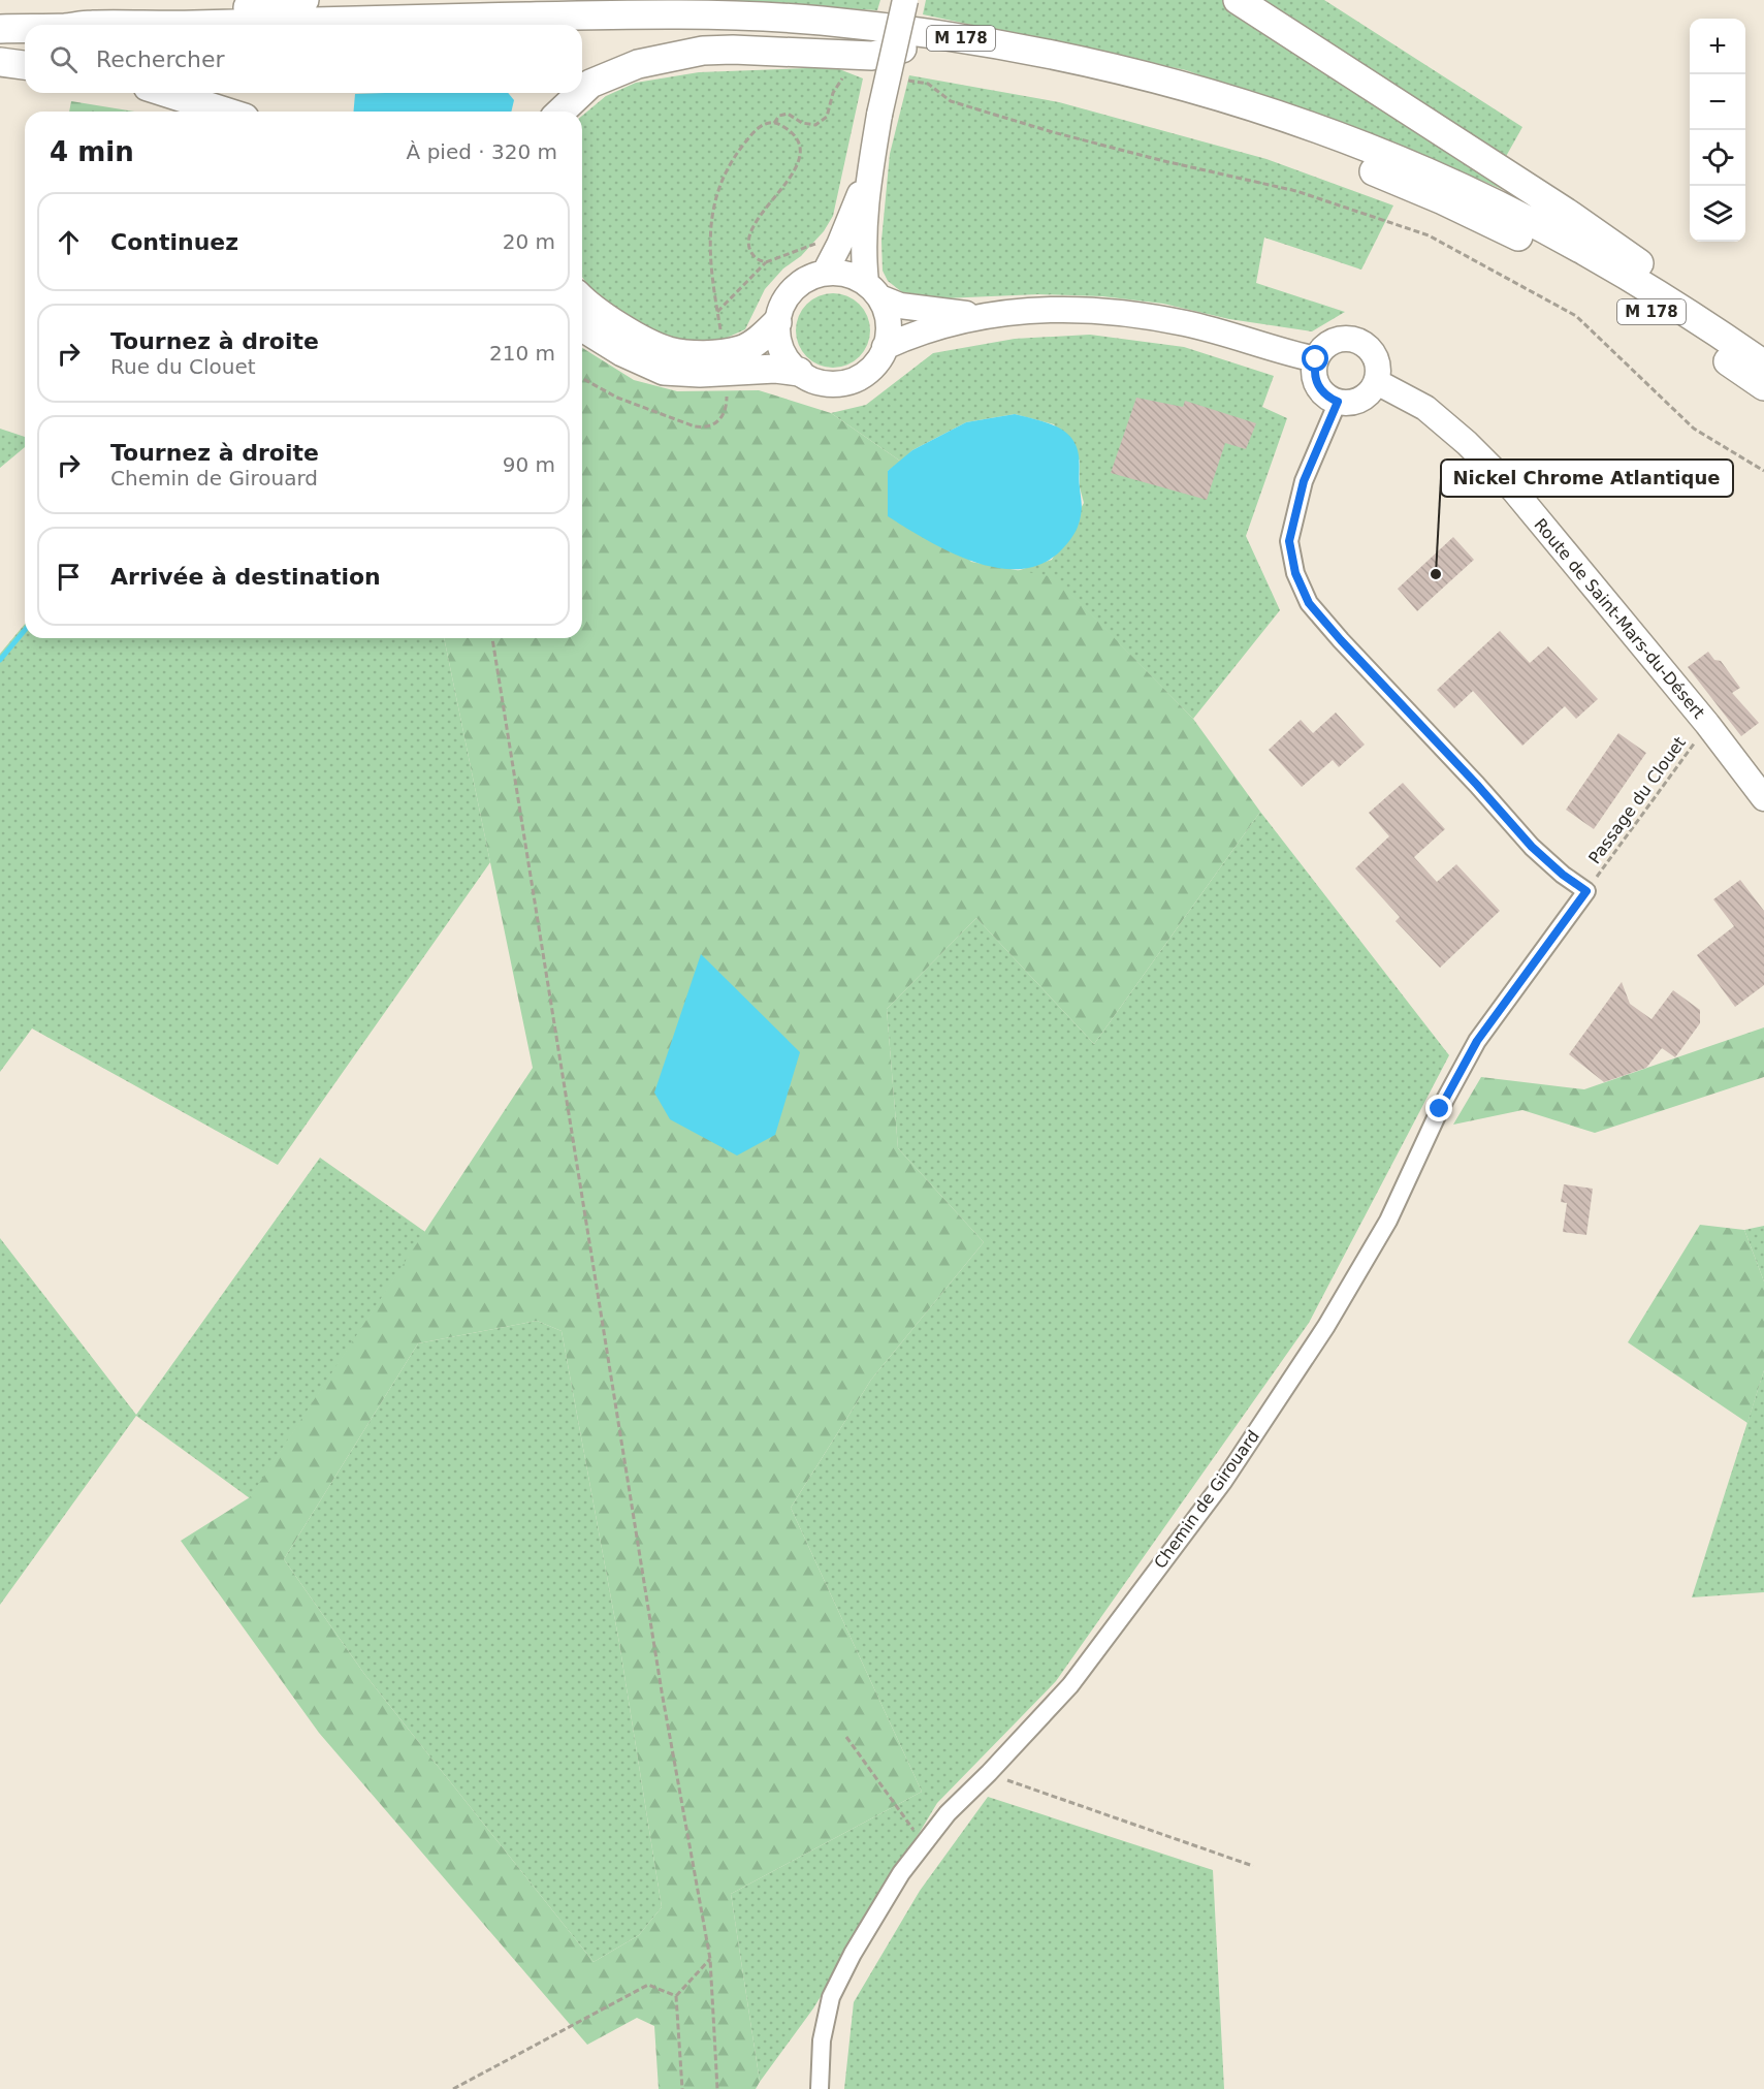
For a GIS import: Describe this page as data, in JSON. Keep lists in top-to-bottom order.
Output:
{
  "streets": {
    "main road": ["M 178", "Route de Saint-Mars-du-Désert"],
    "street": ["Chemin de Girouard"],
    "path": ["Passage du Clouet"]
  },
  "crossings": [
    ["Route de Saint-Mars-du-Désert", "Passage du Clouet"],
    ["Passage du Clouet", "Chemin de Girouard"]
  ],
  "places": ["Nickel Chrome Atlantique"],
  "page": {
    "map_buttons": ["+", "−"],
    "search": "Rechercher",
    "heading": ["4 min", "À pied · 320 m"],
    "list": [
      ["Continuez", "20 m"],
      ["Tournez à droite", "Rue du Clouet", "210 m"],
      ["Tournez à droite", "Chemin de Girouard", "90 m"],
      "Arrivée à destination"
    ]
  }
}
